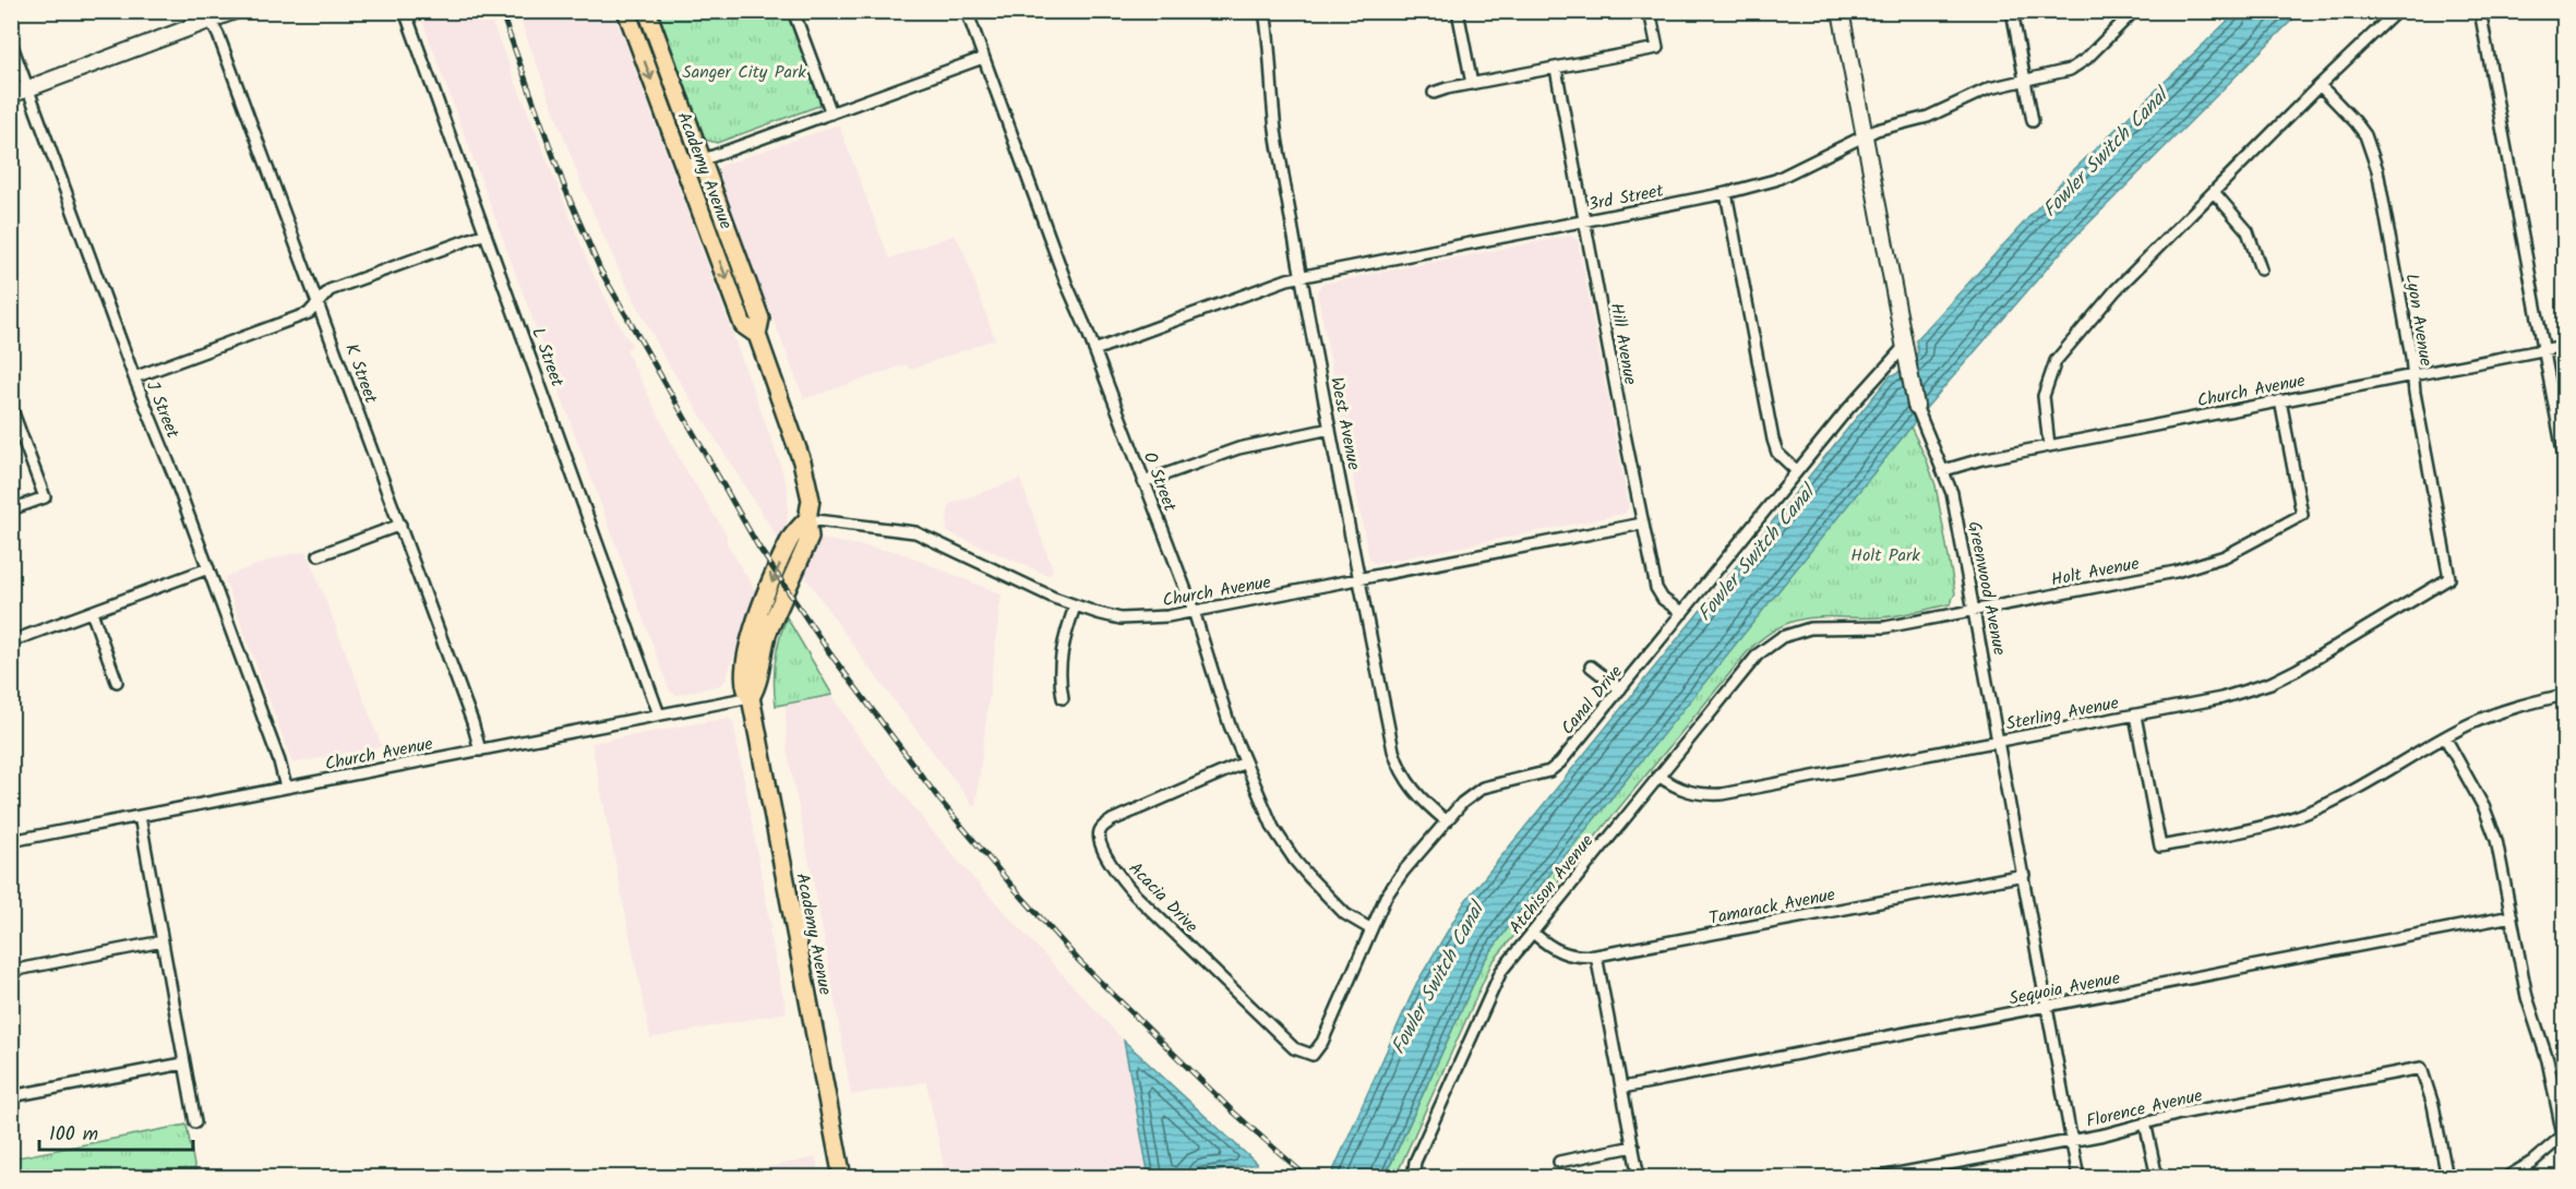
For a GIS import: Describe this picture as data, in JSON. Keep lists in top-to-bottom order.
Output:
{
  "streets": {
    "main road": ["Academy Avenue"],
    "street": [
      "3rd Street",
      "Lyon Avenue",
      "Hill Avenue",
      "L Street",
      "K Street",
      "Church Avenue",
      "J Street",
      "West Avenue",
      "O Street",
      "Holt Avenue",
      "Greenwood Avenue",
      "Canal Drive",
      "Sterling Avenue",
      "Atchison Avenue",
      "Acacia Drive",
      "Tamarack Avenue",
      "Sequoia Avenue",
      "Florence Avenue"
    ]
  },
  "crossings": [
    ["Academy Avenue", "Church Avenue"],
    ["3rd Street", "Hill Avenue"],
    ["3rd Street", "West Avenue"],
    ["3rd Street", "O Street"],
    ["3rd Street", "Greenwood Avenue"],
    ["Lyon Avenue", "Church Avenue"],
    ["Lyon Avenue", "Sterling Avenue"],
    ["Hill Avenue", "Church Avenue"],
    ["Hill Avenue", "Canal Drive"],
    ["L Street", "Church Avenue"],
    ["K Street", "Church Avenue"],
    ["Church Avenue", "J Street"],
    ["Church Avenue", "West Avenue"],
    ["Church Avenue", "O Street"],
    ["Church Avenue", "Holt Avenue"],
    ["Church Avenue", "Greenwood Avenue"],
    ["West Avenue", "Canal Drive"],
    ["O Street", "Canal Drive"],
    ["O Street", "Acacia Drive"],
    ["Holt Avenue", "Greenwood Avenue"],
    ["Holt Avenue", "Atchison Avenue"],
    ["Greenwood Avenue", "Canal Drive"],
    ["Greenwood Avenue", "Sterling Avenue"],
    ["Greenwood Avenue", "Tamarack Avenue"],
    ["Greenwood Avenue", "Sequoia Avenue"],
    ["Greenwood Avenue", "Florence Avenue"],
    ["Canal Drive", "Acacia Drive"],
    ["Sterling Avenue", "Atchison Avenue"],
    ["Atchison Avenue", "Tamarack Avenue"]
  ],
  "water": ["Fowler Switch Canal"],
  "parks": ["Sanger City Park", "Holt Park"],
  "scale_bar": "100 m"
}
